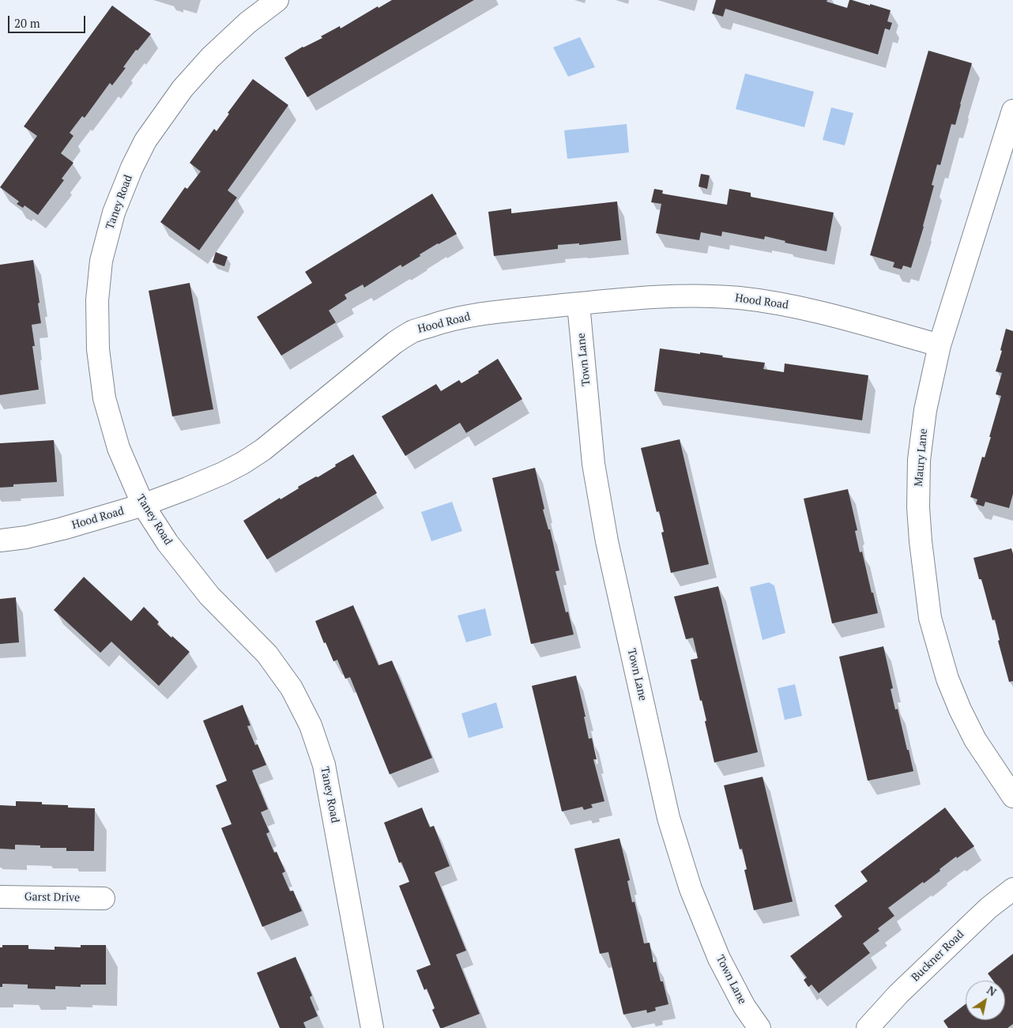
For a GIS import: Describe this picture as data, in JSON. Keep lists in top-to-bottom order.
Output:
{
  "streets": {
    "street": [
      "Taney Road",
      "Hood Road",
      "Town Lane",
      "Maury Lane",
      "Garst Drive",
      "Buckner Road"
    ]
  },
  "crossings": [
    ["Taney Road", "Hood Road"],
    ["Hood Road", "Town Lane"],
    ["Hood Road", "Maury Lane"]
  ],
  "scale_bar": "20 m",
  "north": "top right"
}
